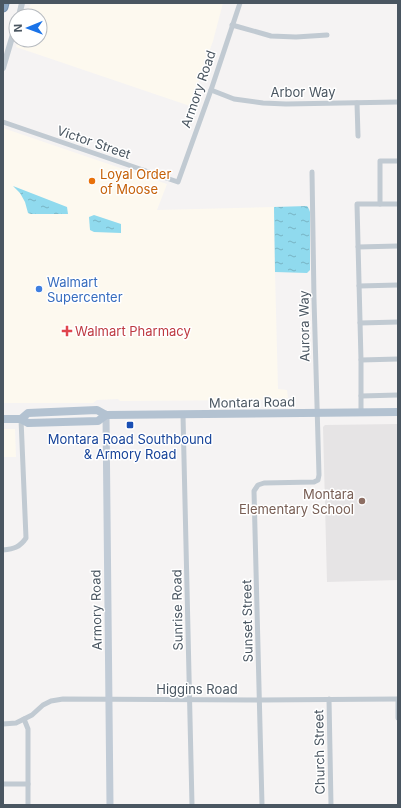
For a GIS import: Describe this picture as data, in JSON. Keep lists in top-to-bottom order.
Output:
{
  "streets": {
    "main road": ["Armory Road", "Montara Road"],
    "street": [
      "Arbor Way",
      "Victor Street",
      "Aurora Way",
      "Sunrise Road",
      "Sunset Street",
      "Higgins Road",
      "Church Street"
    ]
  },
  "crossings": [
    ["Armory Road", "Arbor Way"],
    ["Armory Road", "Victor Street"],
    ["Armory Road", "Montara Road"],
    ["Armory Road", "Higgins Road"],
    ["Aurora Way", "Montara Road"],
    ["Aurora Way", "Sunset Street"],
    ["Montara Road", "Sunrise Road"],
    ["Sunrise Road", "Higgins Road"],
    ["Sunset Street", "Higgins Road"],
    ["Higgins Road", "Church Street"]
  ],
  "places": {
    "other": ["Loyal Order of Moose", "Walmart Supercenter", "Montara Elementary School"],
    "health": ["Walmart Pharmacy"],
    "transit": ["Montara Road Southbound & Armory Road"]
  },
  "north": "left"
}
